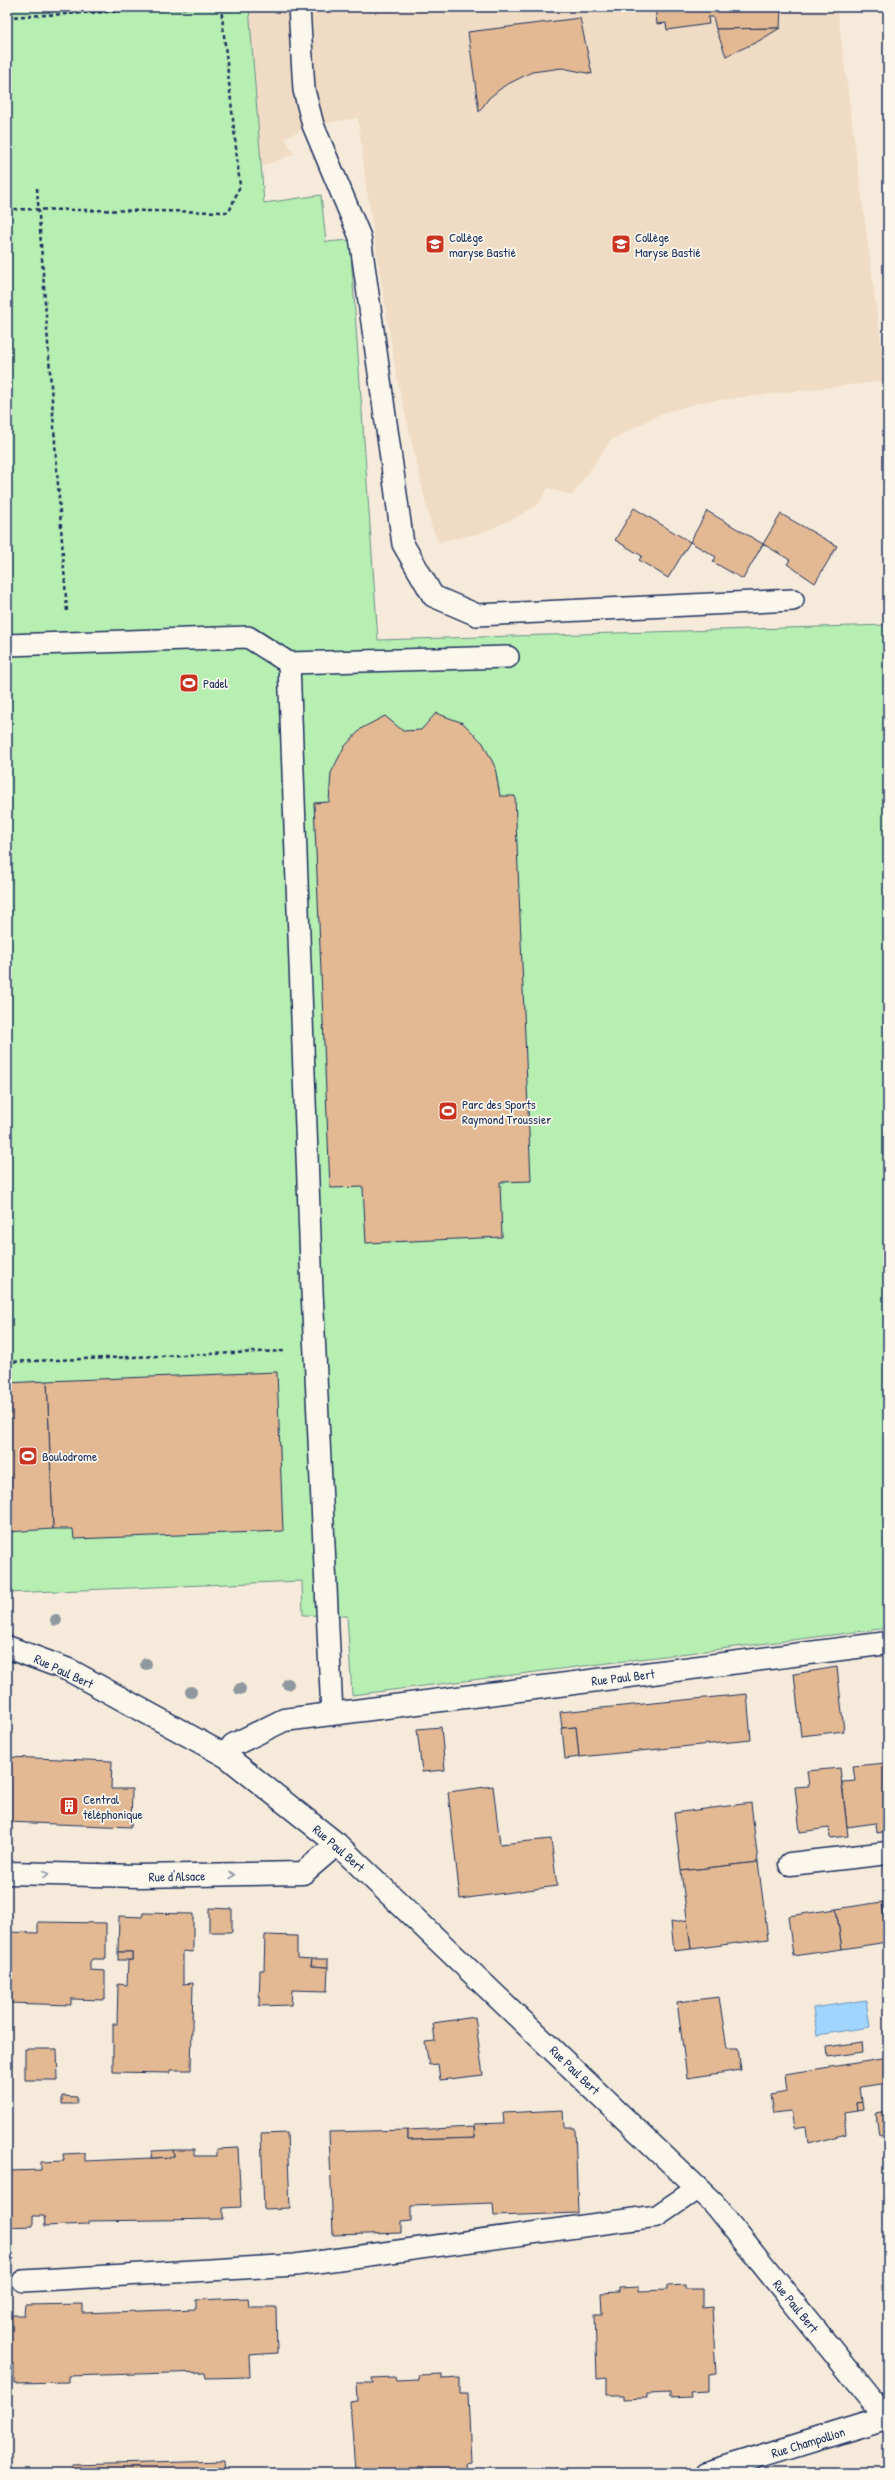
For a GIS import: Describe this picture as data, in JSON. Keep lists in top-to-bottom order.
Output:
{
  "streets": {
    "street": ["Rue Paul Bert", "Rue d'Alsace", "Rue Champollion"]
  },
  "crossings": [
    ["Rue Paul Bert", "Rue d'Alsace"],
    ["Rue Paul Bert", "Rue Champollion"]
  ],
  "one_way": ["Rue d'Alsace"],
  "places": {
    "school or university": ["Collège maryse Bastié", "Collège Maryse Bastié"],
    "sports": ["Padel", "Parc des Sports Raymond Troussier", "Boulodrome"],
    "building": ["Central téléphonique"]
  }
}
